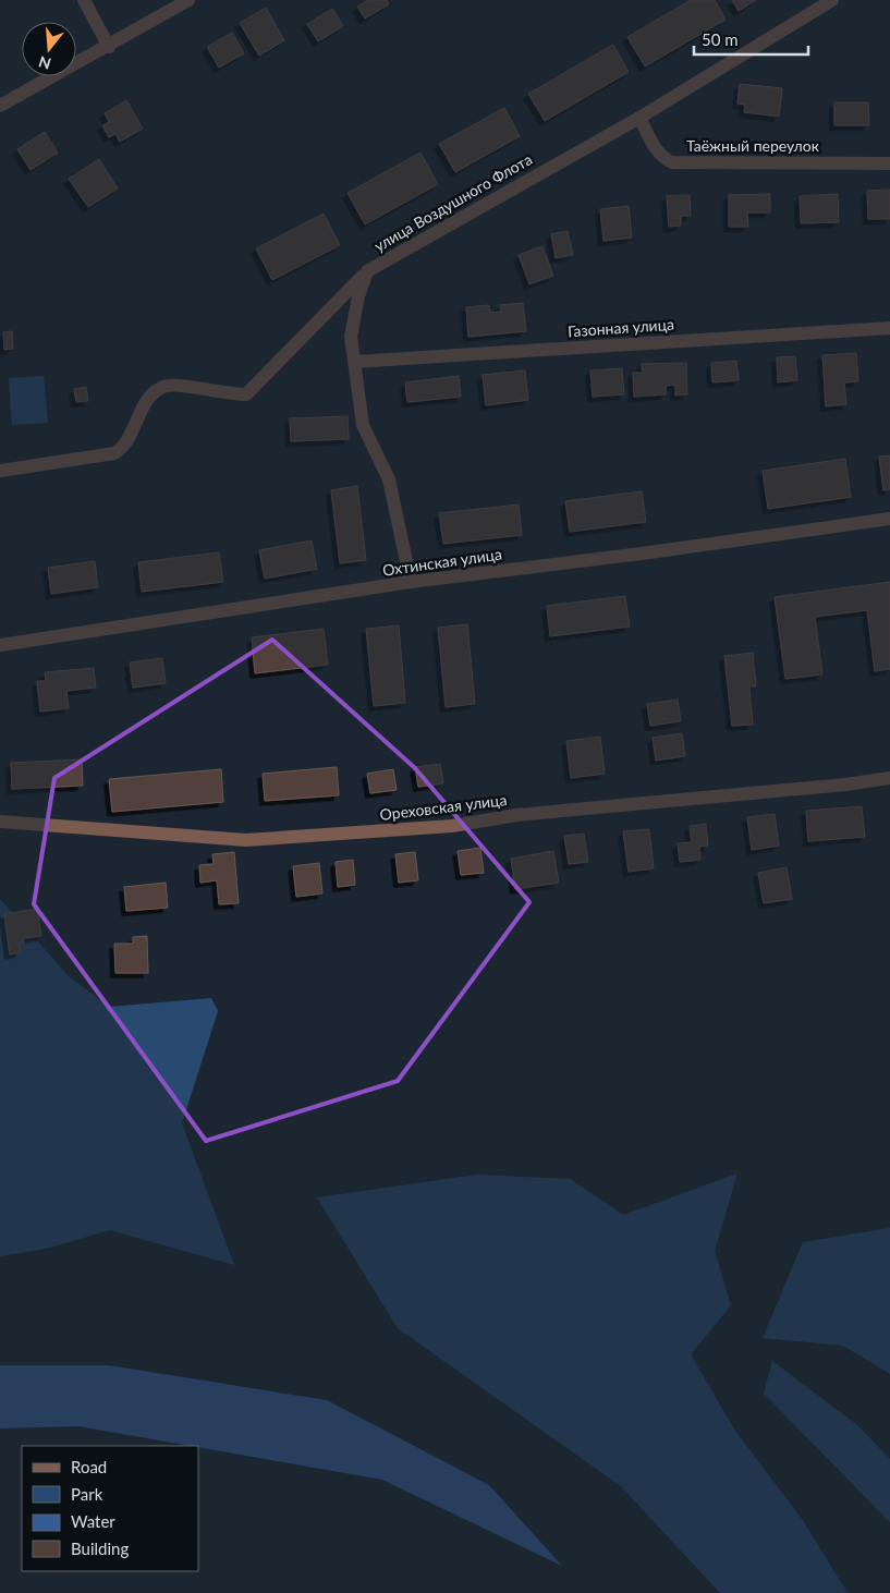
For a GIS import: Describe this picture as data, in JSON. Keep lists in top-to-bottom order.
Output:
{
  "streets": {
    "street": [
      "Таёжный переулок",
      "улица Воздушного Флота",
      "Газонная улица",
      "Охтинская улица",
      "Ореховская улица"
    ]
  },
  "crossings": [
    ["Таёжный переулок", "улица Воздушного Флота"],
    ["улица Воздушного Флота", "Газонная улица"],
    ["улица Воздушного Флота", "Охтинская улица"]
  ],
  "legend": [
    "Road",
    "Park",
    "Water",
    "Building"
  ],
  "scale_bar": "50 m",
  "north": "bottom"
}
